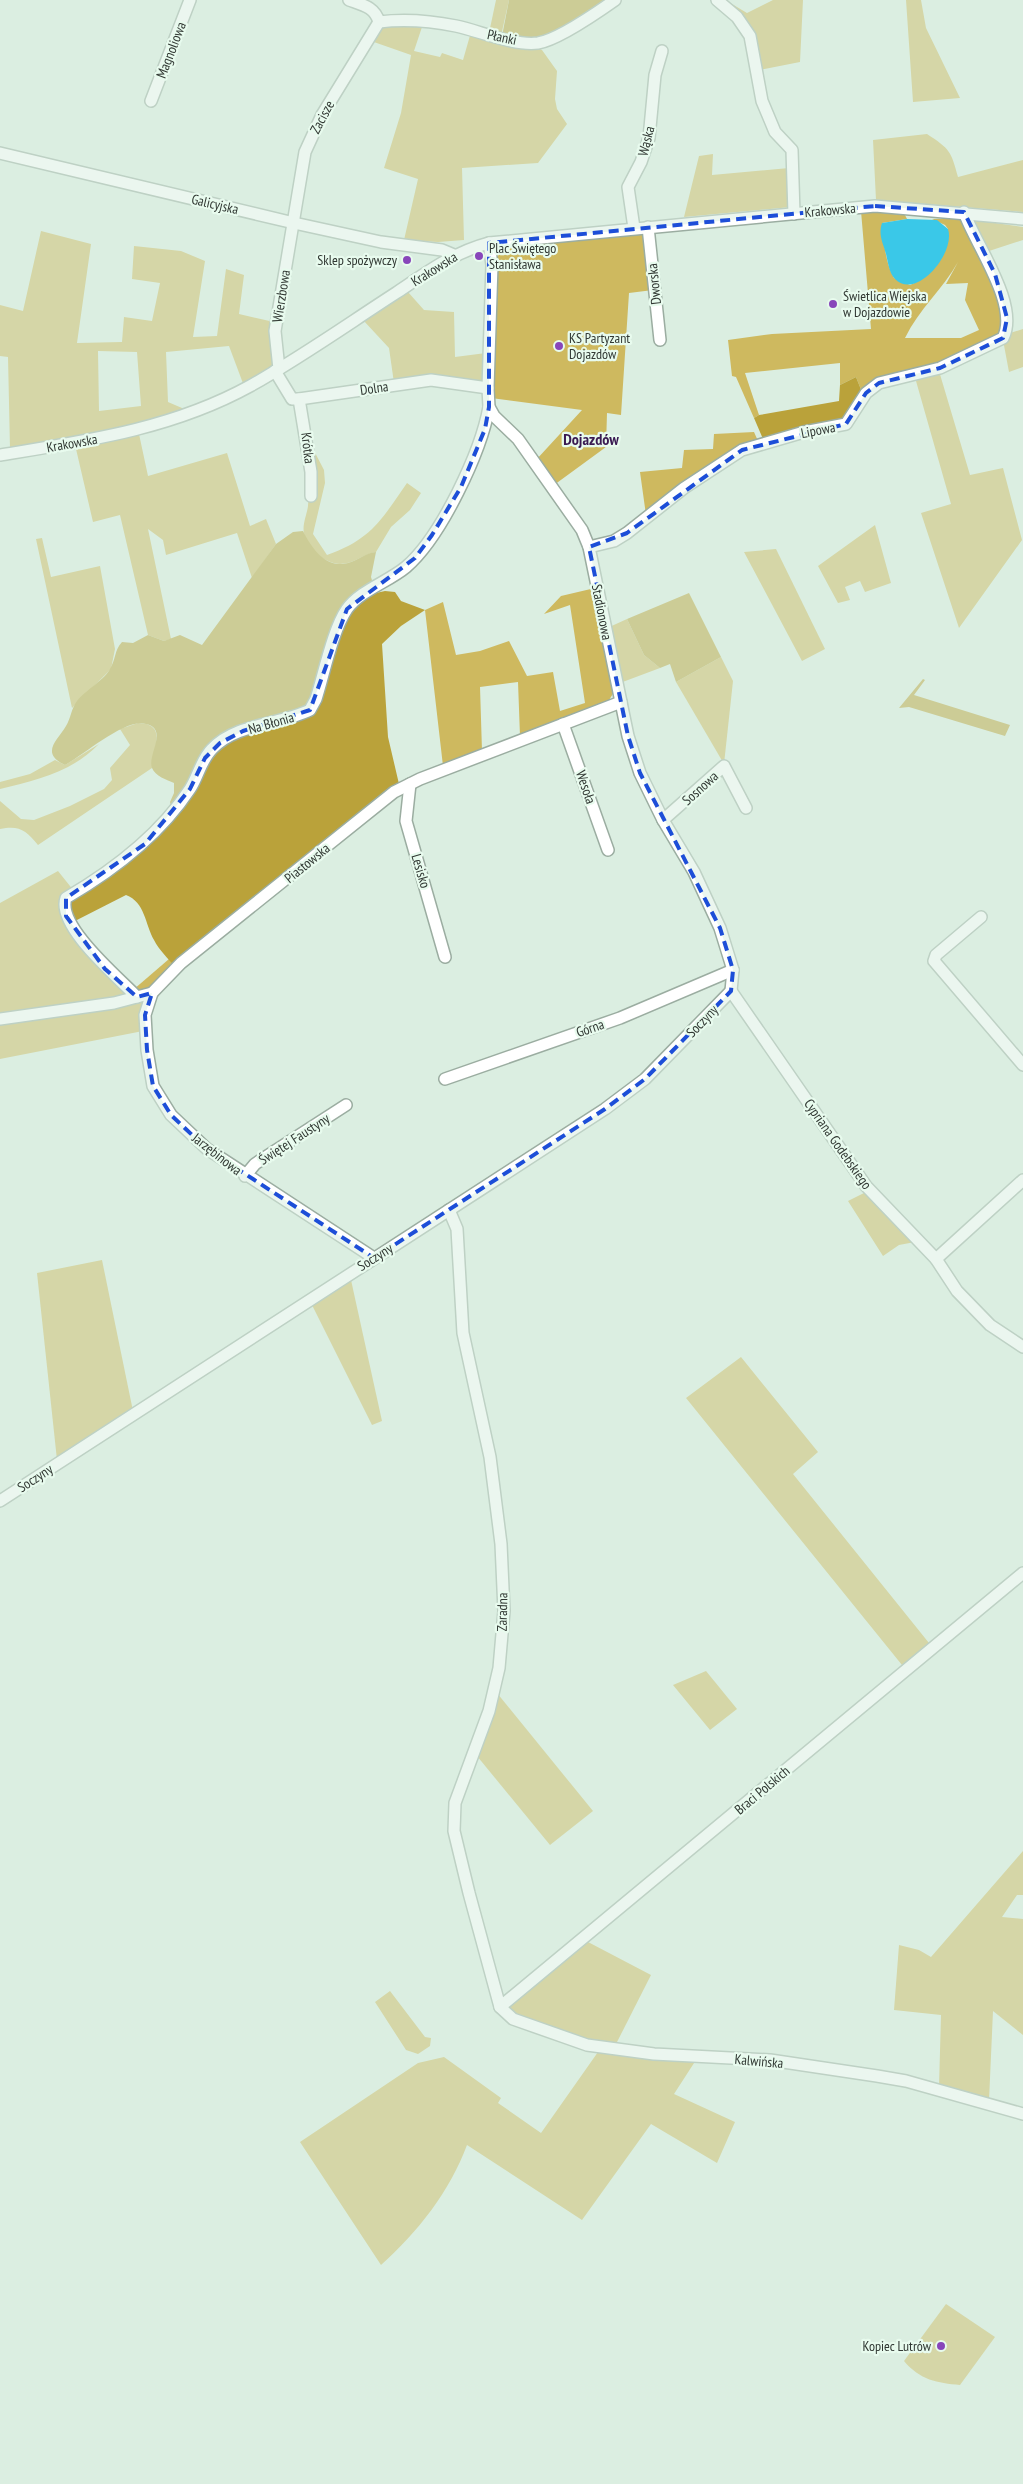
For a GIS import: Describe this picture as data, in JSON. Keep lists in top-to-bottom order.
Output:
{
  "streets": {
    "street": [
      "Płanki",
      "Magnoliowa",
      "Zacisze",
      "Wąska",
      "Galicyjska",
      "Krakowska",
      "Dworska",
      "Wierzbowa",
      "Dolna",
      "Lipowa",
      "Krótka",
      "Stadionowa",
      "Na Błonia",
      "Wesoła",
      "Sosnowa",
      "Piastowska",
      "Lesisko",
      "Soczyny",
      "Górna",
      "Świętej Faustyny",
      "Cypriana Godebskiego",
      "Jarzębinowa",
      "Zaradna",
      "Braci Polskich",
      "Kalwińska"
    ]
  },
  "crossings": [
    ["Płanki", "Zacisze"],
    ["Zacisze", "Galicyjska"],
    ["Zacisze", "Wierzbowa"],
    ["Wąska", "Krakowska"],
    ["Galicyjska", "Krakowska"],
    ["Galicyjska", "Wierzbowa"],
    ["Krakowska", "Dworska"],
    ["Krakowska", "Wierzbowa"],
    ["Krakowska", "Lipowa"],
    ["Dolna", "Krótka"],
    ["Lipowa", "Stadionowa"],
    ["Stadionowa", "Na Błonia"],
    ["Stadionowa", "Sosnowa"],
    ["Stadionowa", "Piastowska"],
    ["Stadionowa", "Soczyny"],
    ["Stadionowa", "Górna"],
    ["Stadionowa", "Cypriana Godebskiego"],
    ["Na Błonia", "Piastowska"],
    ["Wesoła", "Piastowska"],
    ["Piastowska", "Lesisko"],
    ["Piastowska", "Jarzębinowa"],
    ["Soczyny", "Cypriana Godebskiego"],
    ["Soczyny", "Jarzębinowa"],
    ["Soczyny", "Zaradna"],
    ["Świętej Faustyny", "Jarzębinowa"],
    ["Zaradna", "Braci Polskich"],
    ["Zaradna", "Kalwińska"],
    ["Braci Polskich", "Kalwińska"]
  ],
  "districts": ["Dojazdów"],
  "places": [
    "Plac Świętego Stanisława",
    "Sklep spożywczy",
    "Świetlica Wiejska w Dojazdowie",
    "KS Partyzant Dojazdów",
    "Kopiec Lutrów"
  ]
}
